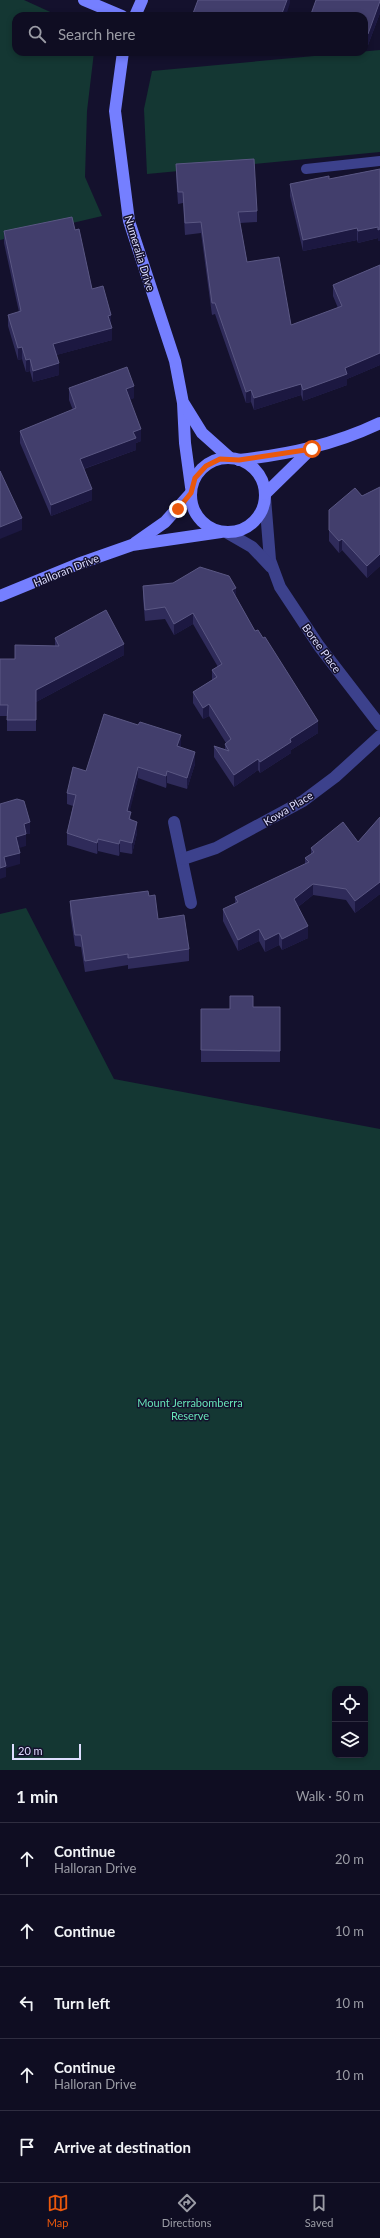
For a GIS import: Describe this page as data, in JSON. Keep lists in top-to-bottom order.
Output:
{
  "streets": {
    "street": [
      "Numeralia Drive",
      "Halloran Drive",
      "Boree Place",
      "Kowa Place"
    ]
  },
  "crossings": [
    ["Numeralia Drive", "Halloran Drive"],
    ["Numeralia Drive", "Boree Place"],
    ["Halloran Drive", "Boree Place"]
  ],
  "parks": ["Mount Jerrabomberra Reserve"],
  "scale_bar": "20 m",
  "page": {
    "search": "Search here",
    "scale": "20 m",
    "heading": ["1 min", "Walk · 50 m"],
    "list": [
      ["Continue", "Halloran Drive", "20 m"],
      ["Continue", "10 m"],
      ["Turn left", "10 m"],
      ["Continue", "Halloran Drive", "10 m"],
      "Arrive at destination"
    ],
    "nav": ["Map", "Directions", "Saved"]
  }
}
